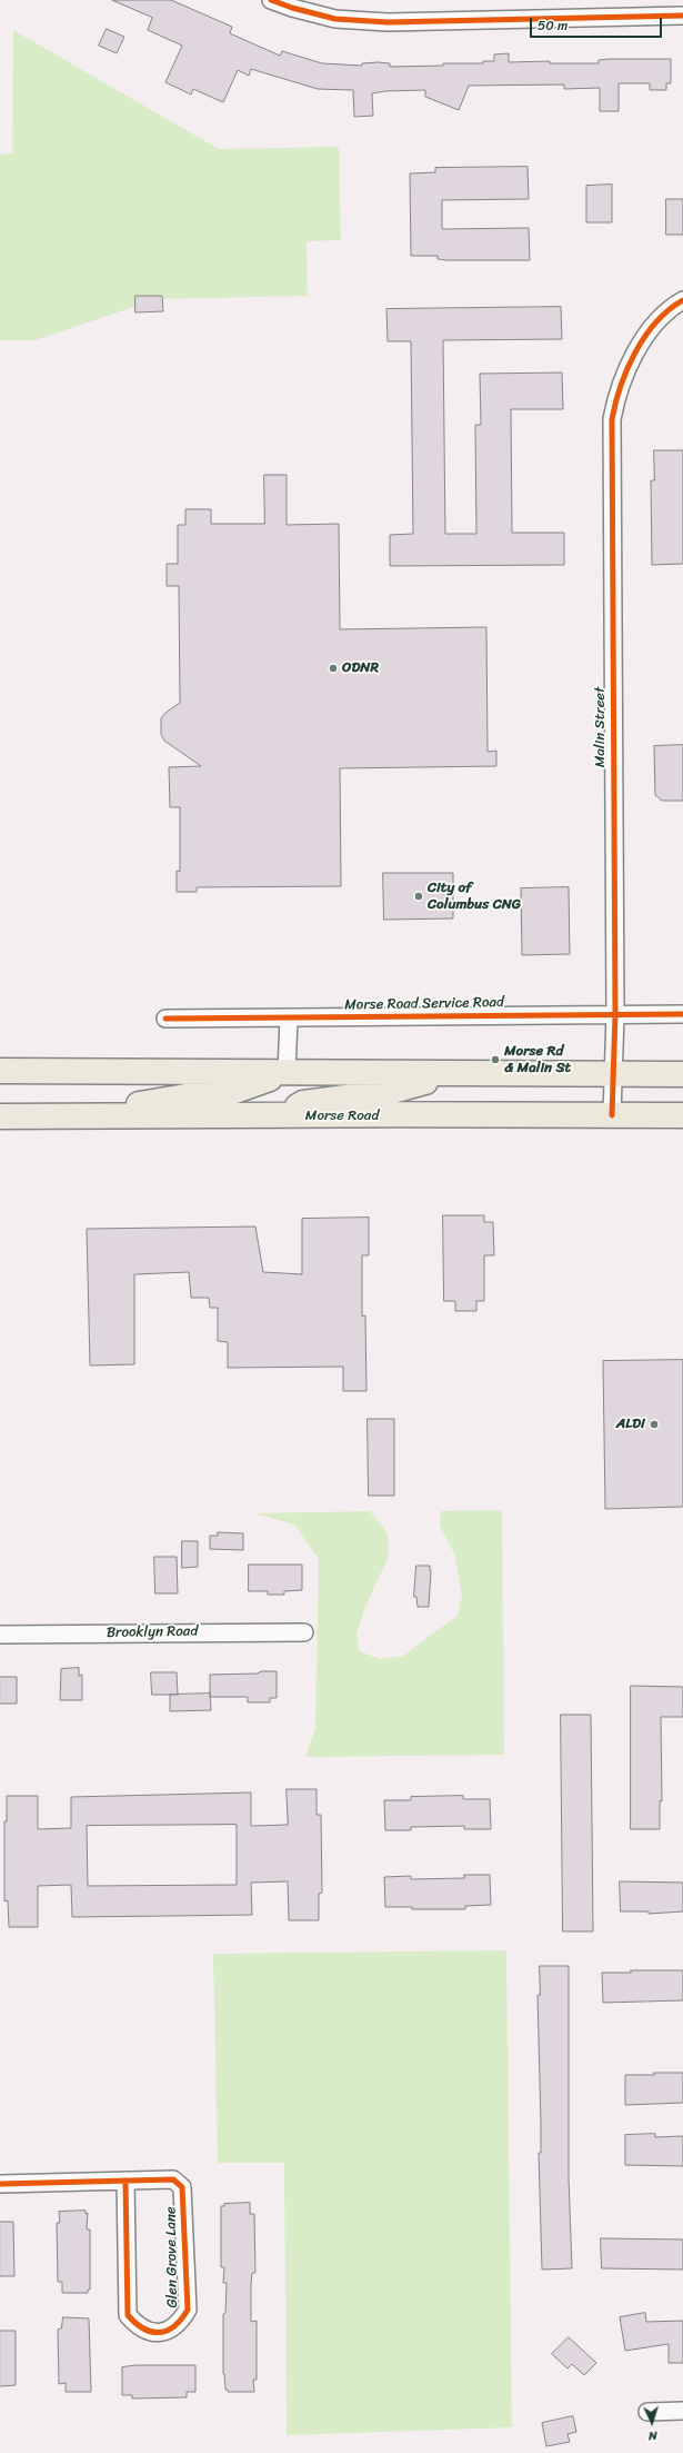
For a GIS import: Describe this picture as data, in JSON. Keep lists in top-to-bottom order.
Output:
{
  "streets": {
    "main road": ["Morse Road"],
    "street": [
      "Malin Street",
      "Morse Road Service Road",
      "Brooklyn Road",
      "Glen Grove Lane"
    ]
  },
  "crossings": [
    ["Malin Street", "Morse Road Service Road"],
    ["Malin Street", "Morse Road"]
  ],
  "places": [
    "ODNR",
    "City of Columbus CNG",
    "Morse Rd & Malin St",
    "ALDI"
  ],
  "scale_bar": "50 m",
  "north": "bottom"
}
